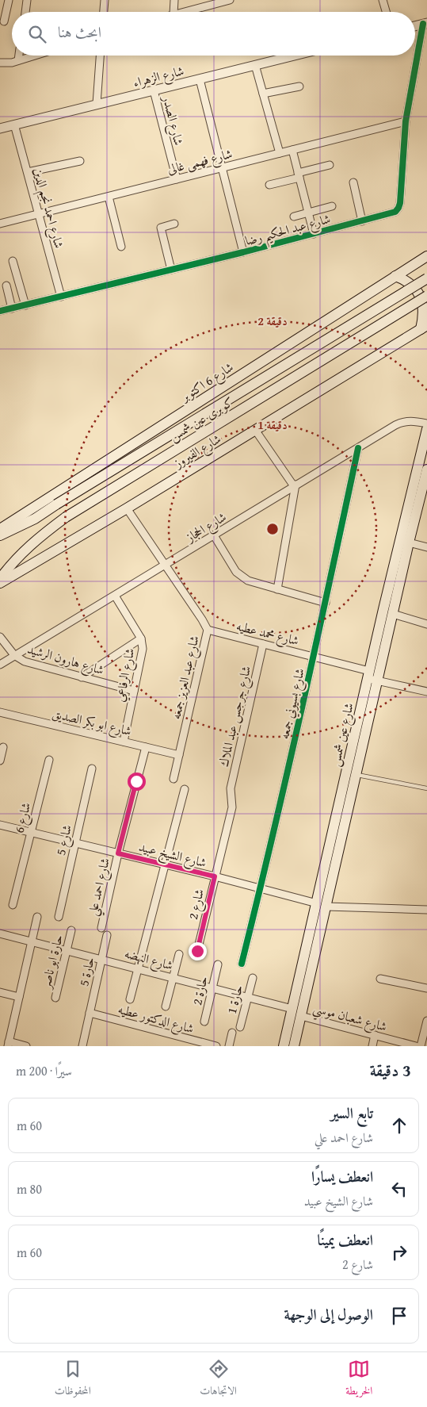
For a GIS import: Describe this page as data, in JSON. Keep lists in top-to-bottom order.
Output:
{
  "streets": {
    "main road": [
      "شارع 6 اكتوبر",
      "كوبرى عين شمس",
      "شارع الفيروز",
      "شارع عين شمس"
    ],
    "street": [
      "شارع الزهراء",
      "شارع الصدر",
      "شارع فهمى غالى",
      "شارع احمد نجم الدين",
      "شارع عبد الحكيم رضا",
      "شارع الحجاز",
      "شارع محمد عطيه",
      "شارع هارون الرشيد",
      "شارع الرفاعي",
      "شارع عبد العزيز جمعه",
      "شارع بسيوني جمعه",
      "شارع جرجس عبد الملاك",
      "شارع ابو بكر الصديق",
      "شارع 6",
      "شارع 5",
      "شارع الشيخ عبيد",
      "شارع احمد علي",
      "شارع 2",
      "شارع النهضه",
      "حارة ابو ناصر",
      "حارة 5",
      "حارة 2",
      "حارة 1",
      "شارع شعبان موسي",
      "شارع الدكتور عطيه"
    ]
  },
  "crossings": [
    ["شارع الزهراء", "شارع الصدر"],
    ["شارع الزهراء", "شارع احمد نجم الدين"],
    ["شارع الصدر", "شارع فهمى غالى"],
    ["شارع فهمى غالى", "شارع احمد نجم الدين"],
    ["شارع فهمى غالى", "شارع عبد الحكيم رضا"],
    ["شارع احمد نجم الدين", "شارع عبد الحكيم رضا"],
    ["شارع الفيروز", "شارع عبد العزيز جمعه"],
    ["شارع الحجاز", "شارع هارون الرشيد"],
    ["شارع الحجاز", "شارع الرفاعي"],
    ["شارع الحجاز", "شارع عبد العزيز جمعه"],
    ["شارع الحجاز", "شارع بسيوني جمعه"],
    ["شارع محمد عطيه", "شارع عبد العزيز جمعه"],
    ["شارع محمد عطيه", "شارع بسيوني جمعه"],
    ["شارع محمد عطيه", "شارع جرجس عبد الملاك"],
    ["شارع محمد عطيه", "شارع عين شمس"],
    ["شارع هارون الرشيد", "شارع الرفاعي"],
    ["شارع الرفاعي", "شارع ابو بكر الصديق"],
    ["شارع عبد العزيز جمعه", "شارع ابو بكر الصديق"],
    ["شارع بسيوني جمعه", "شارع الشيخ عبيد"],
    ["شارع جرجس عبد الملاك", "شارع 2"],
    ["شارع ابو بكر الصديق", "شارع احمد علي"],
    ["شارع عين شمس", "شارع الشيخ عبيد"],
    ["شارع عين شمس", "شارع النهضه"],
    ["شارع عين شمس", "شارع شعبان موسي"],
    ["شارع 6", "شارع الشيخ عبيد"],
    ["شارع 5", "شارع الشيخ عبيد"],
    ["شارع الشيخ عبيد", "شارع احمد علي"],
    ["شارع الشيخ عبيد", "شارع 2"],
    ["شارع النهضه", "حارة ابو ناصر"],
    ["شارع النهضه", "حارة 5"],
    ["شارع النهضه", "حارة 2"],
    ["شارع النهضه", "حارة 1"],
    ["حارة 5", "شارع الدكتور عطيه"]
  ],
  "page": {
    "search": "ابحث هنا",
    "heading": ["3 دقيقة", "سيرًا · 200 m"],
    "list": [
      ["تابع السير", "شارع احمد علي", "60 m"],
      ["انعطف يسارًا", "شارع الشيخ عبيد", "80 m"],
      ["انعطف يمينًا", "شارع 2", "60 m"],
      "الوصول إلى الوجهة"
    ],
    "nav": ["الخريطة", "الاتجاهات", "المحفوظات"]
  },
  "rings": ["2 دقيقة", "1 دقيقة"]
}
